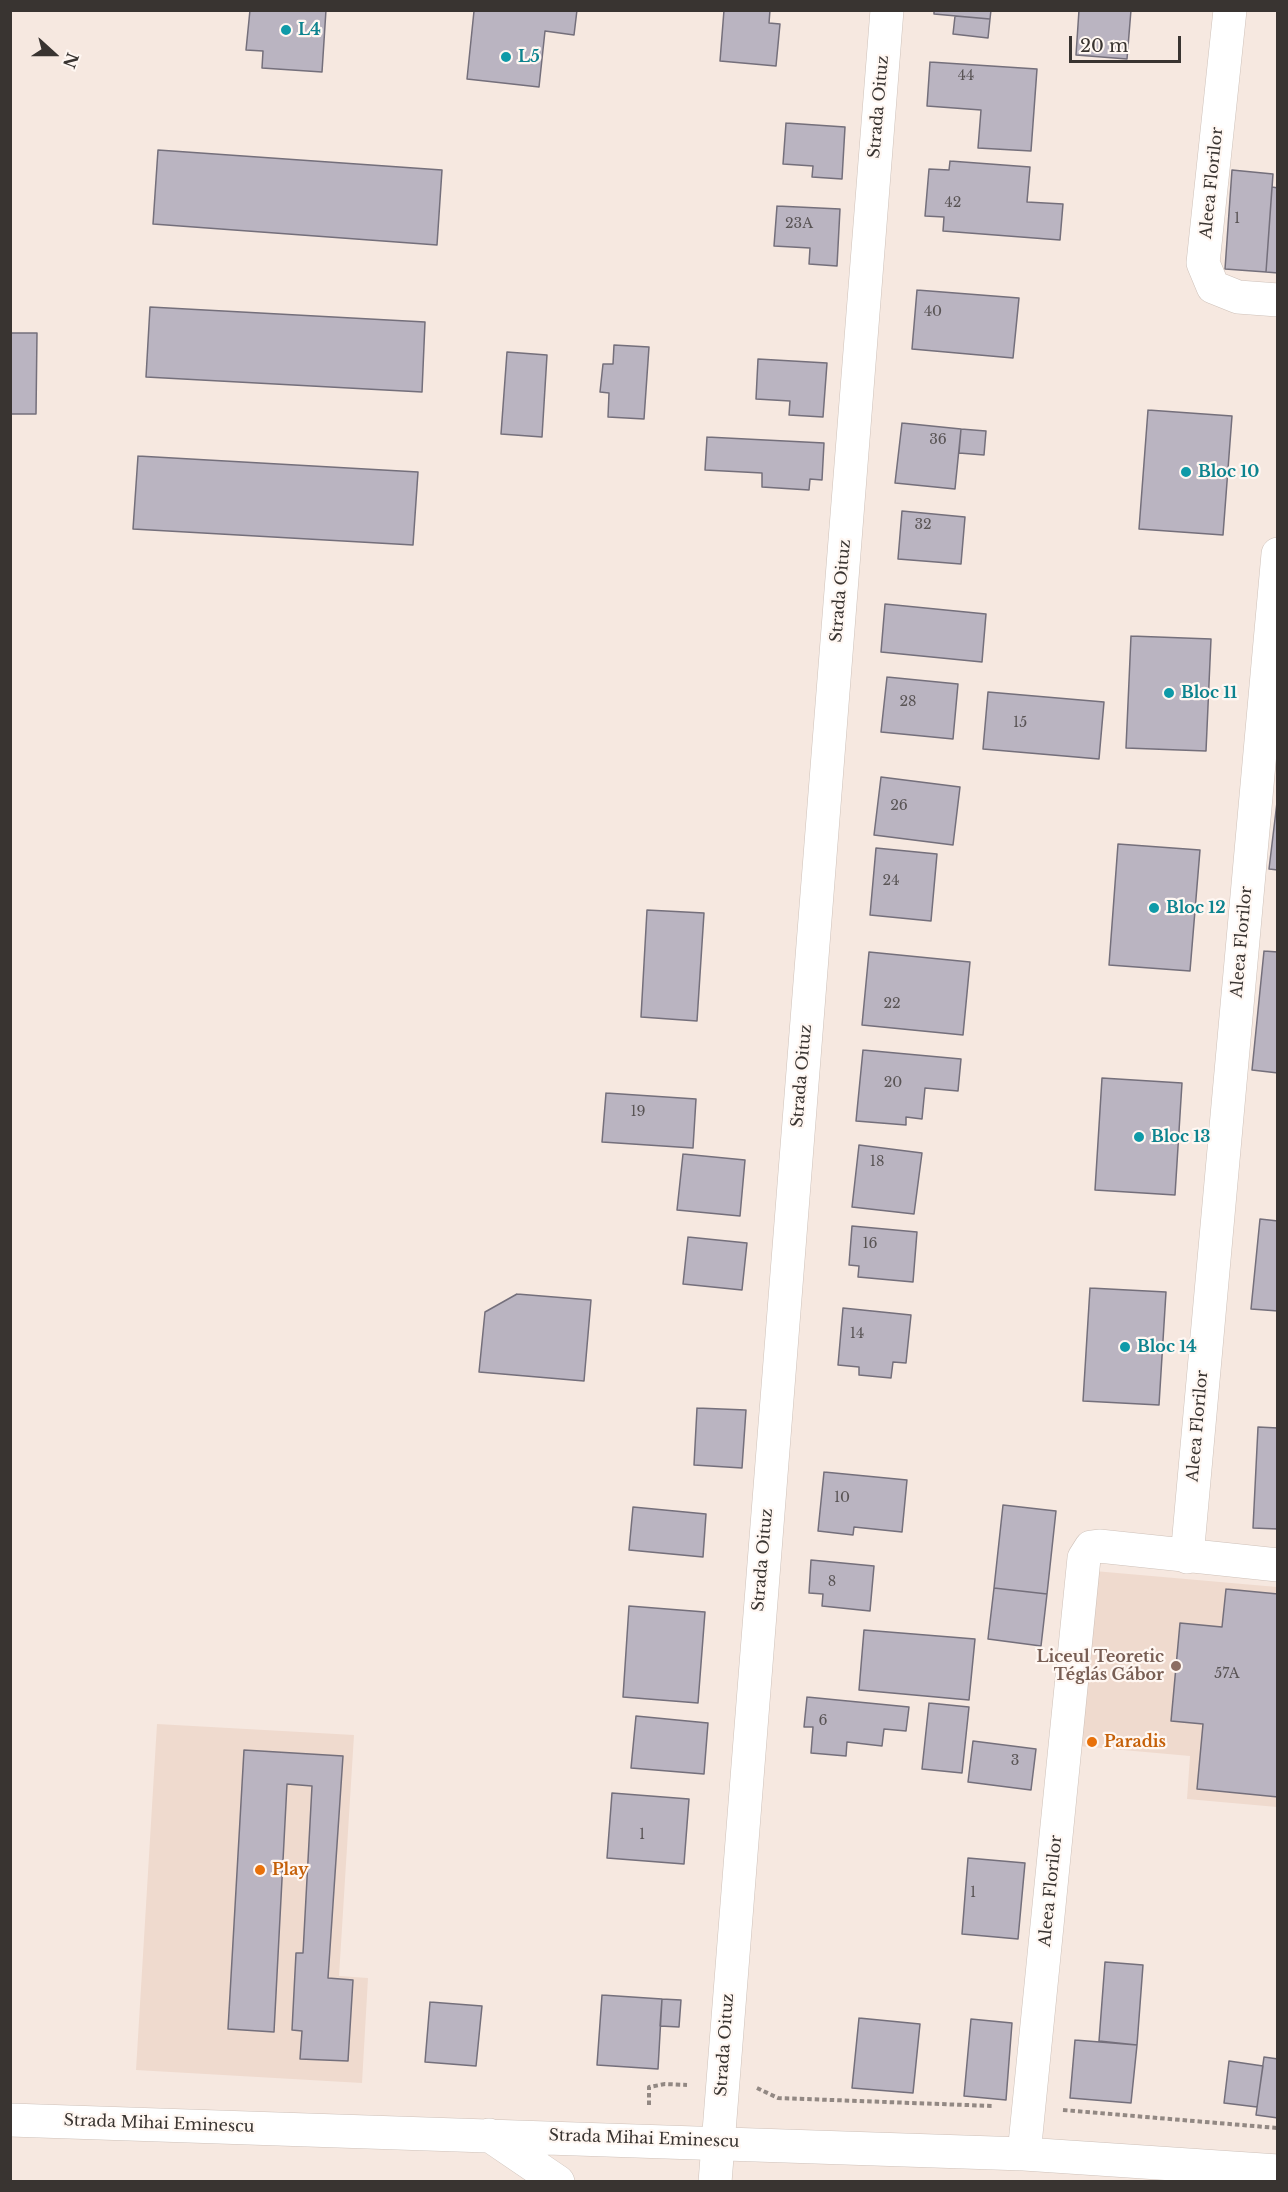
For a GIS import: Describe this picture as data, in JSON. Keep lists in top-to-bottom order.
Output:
{
  "streets": {
    "street": ["Strada Oituz", "Aleea Florilor", "Strada Mihai Eminescu"]
  },
  "crossings": [
    ["Strada Oituz", "Strada Mihai Eminescu"],
    ["Aleea Florilor", "Strada Mihai Eminescu"]
  ],
  "places": [
    "L4",
    "L5",
    "Bloc 10",
    "Bloc 11",
    "Bloc 12",
    "Bloc 13",
    "Bloc 14",
    "Liceul Teoretic Téglás Gábor",
    "Paradis",
    "Play"
  ],
  "house_numbers": [
    "44",
    "42",
    "1",
    "23A",
    "40",
    "36",
    "32",
    "28",
    "15",
    "26",
    "24",
    "22",
    "20",
    "19",
    "18",
    "16",
    "14",
    "10",
    "8",
    "57A",
    "6",
    "3",
    "1",
    "1"
  ],
  "scale_bar": "20 m",
  "north": "right"
}
